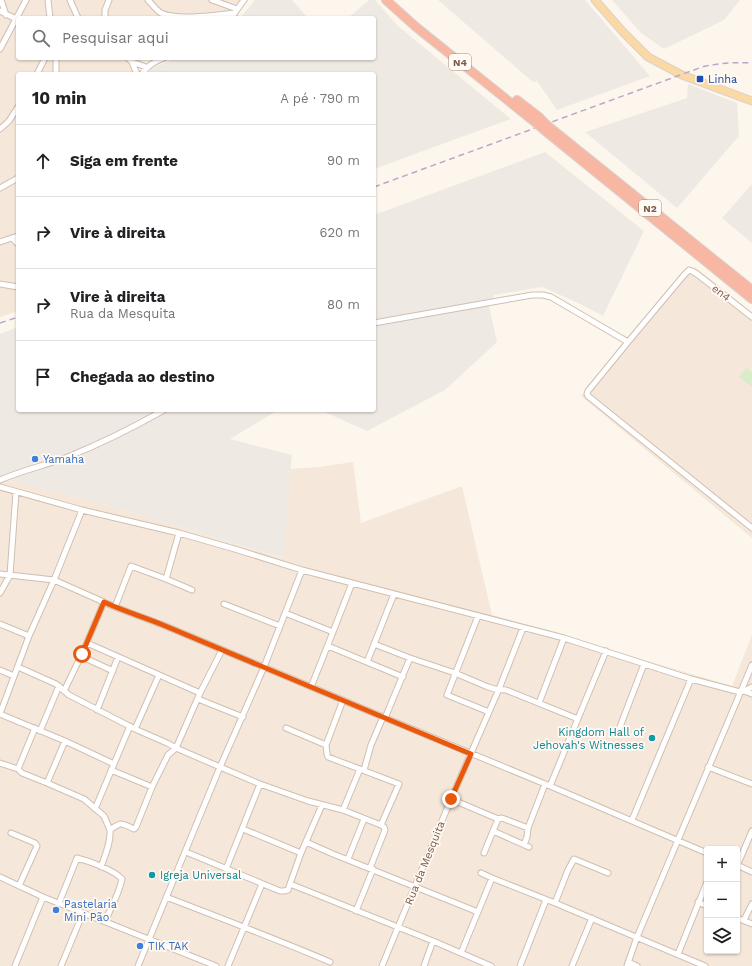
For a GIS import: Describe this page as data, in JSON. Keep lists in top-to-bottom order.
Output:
{
  "streets": {
    "highway": ["N4", "N2"],
    "street": ["en4", "Rua da Mesquita"]
  },
  "crossings": [
    ["N4", "N2"]
  ],
  "places": {
    "transit": ["Linha"],
    "other": [
      "Yamaha",
      "Kingdom Hall of Jehovah's Witnesses",
      "Igreja Universal",
      "Pastelaria Mini Pão",
      "TIK TAK"
    ]
  },
  "page": {
    "search": "Pesquisar aqui",
    "heading": ["10 min", "A pé · 790 m"],
    "list": [
      ["Siga em frente", "90 m"],
      ["Vire à direita", "620 m"],
      ["Vire à direita", "Rua da Mesquita", "80 m"],
      "Chegada ao destino"
    ],
    "map_buttons": ["+", "−"]
  }
}
